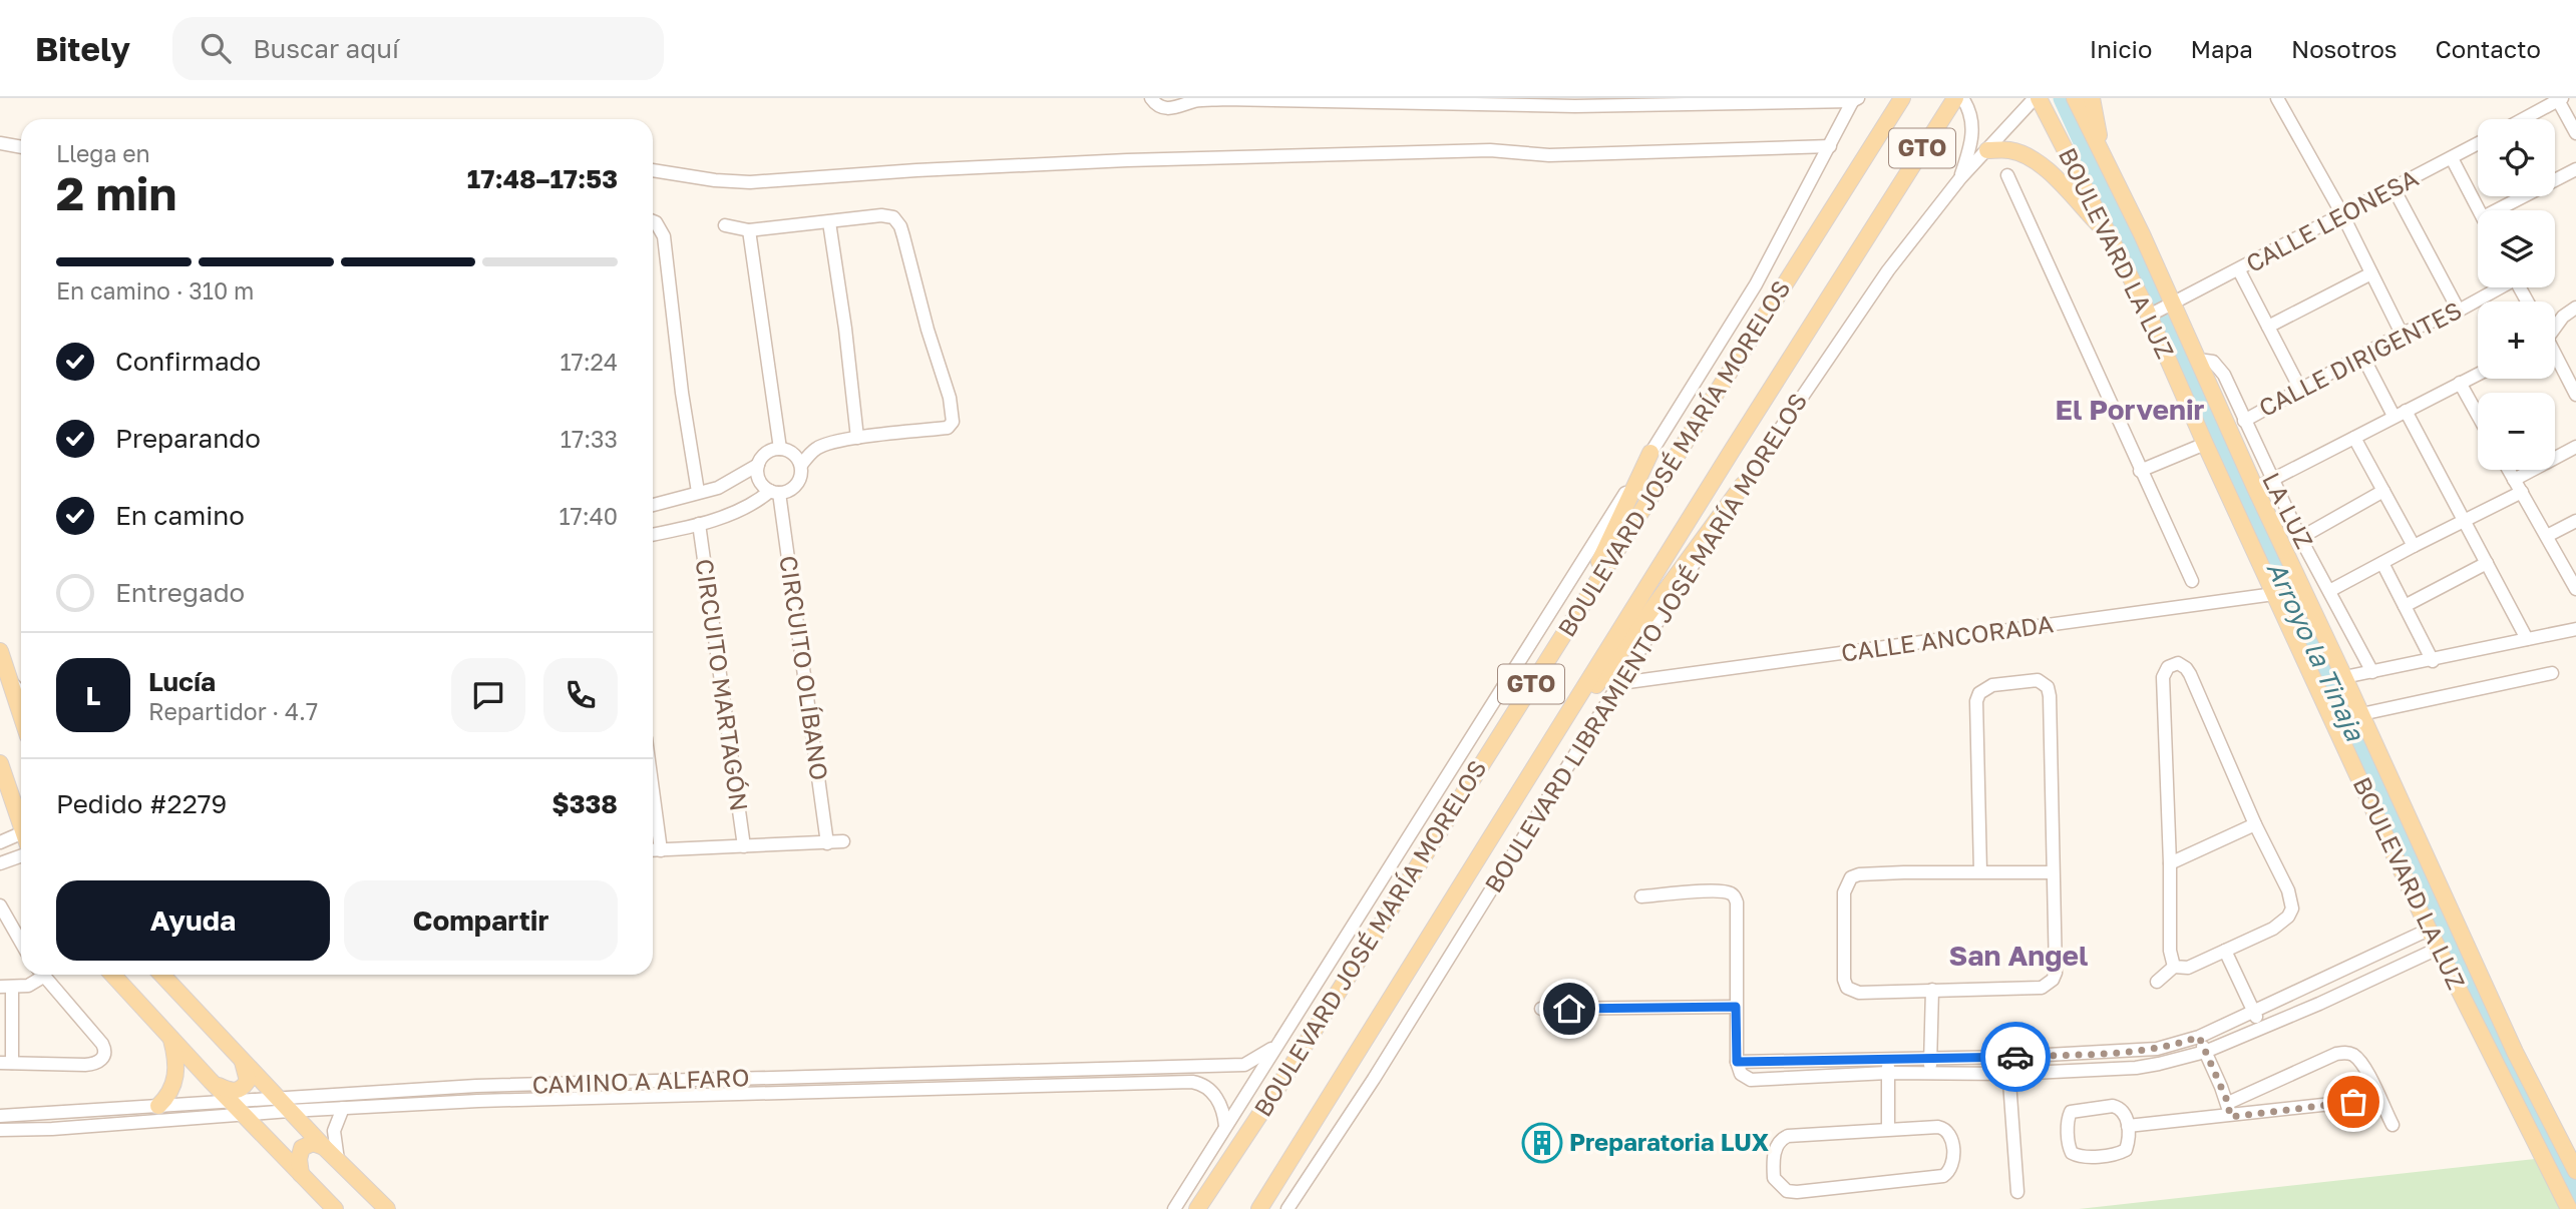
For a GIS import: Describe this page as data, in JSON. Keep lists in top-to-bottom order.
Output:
{
  "streets": {
    "main road": ["GTO", "BOULEVARD LA LUZ", "BOULEVARD JOSÉ MARÍA MORELOS"],
    "street": [
      "CALLE LEONESA",
      "CALLE DIRIGENTES",
      "LA LUZ",
      "CALLE ANCORADA",
      "BOULEVARD LIBRAMIENTO JOSÉ MARÍA MORELOS",
      "CIRCUITO OLÍBANO",
      "CIRCUITO MARTAGÓN",
      "CAMINO A ALFARO"
    ]
  },
  "crossings": [
    ["CALLE LEONESA", "BOULEVARD LA LUZ"],
    ["BOULEVARD LA LUZ", "LA LUZ"],
    ["BOULEVARD LA LUZ", "CALLE ANCORADA"],
    ["BOULEVARD LA LUZ", "BOULEVARD LIBRAMIENTO JOSÉ MARÍA MORELOS"],
    ["CALLE DIRIGENTES", "LA LUZ"],
    ["CALLE ANCORADA", "BOULEVARD LIBRAMIENTO JOSÉ MARÍA MORELOS"]
  ],
  "districts": ["El Porvenir", "San Angel"],
  "water": ["Arroyo la Tinaja"],
  "places": {
    "building": ["Preparatoria LUX"]
  },
  "page": {
    "header": "Bitely",
    "search": "Buscar aquí",
    "nav": [
      "Inicio",
      "Mapa",
      "Nosotros",
      "Contacto"
    ],
    "map_buttons": ["+", "−"],
    "heading": ["2 min", "Llega en", "17:48–17:53"],
    "panel": [
      "Lucía",
      "Repartidor · 4.7",
      "Pedido #2279",
      "$338"
    ],
    "bar": "En camino · 310 m",
    "list": [
      ["Confirmado", "17:24"],
      ["Preparando", "17:33"],
      ["En camino", "17:40"],
      "Entregado"
    ],
    "round": "L",
    "buttons": ["Ayuda", "Compartir"]
  }
}
